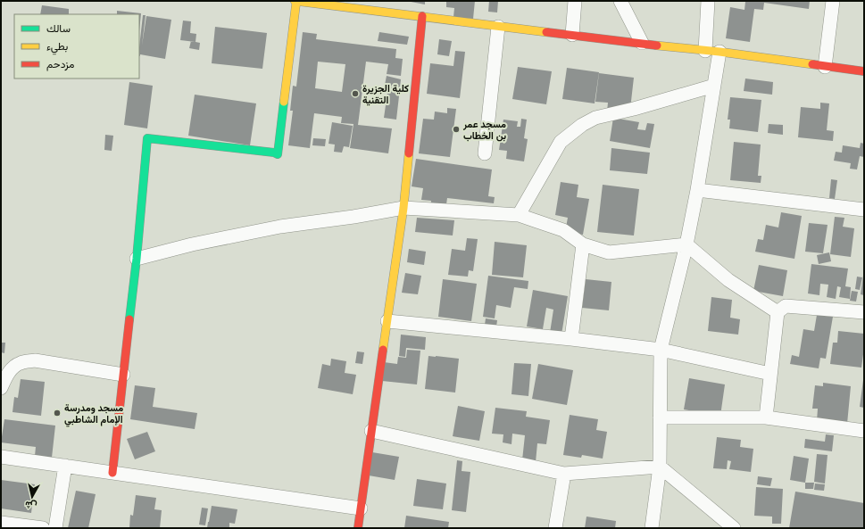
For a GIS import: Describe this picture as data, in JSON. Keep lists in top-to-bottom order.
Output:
{
  "places": ["كلية الجزيرة التقنية", "مسجد عمر بن الخطاب", "مسجد ومدرسة الإمام الشاطبي"],
  "legend": ["سالك", "بطيء", "مزدحم"],
  "north": "bottom"
}
